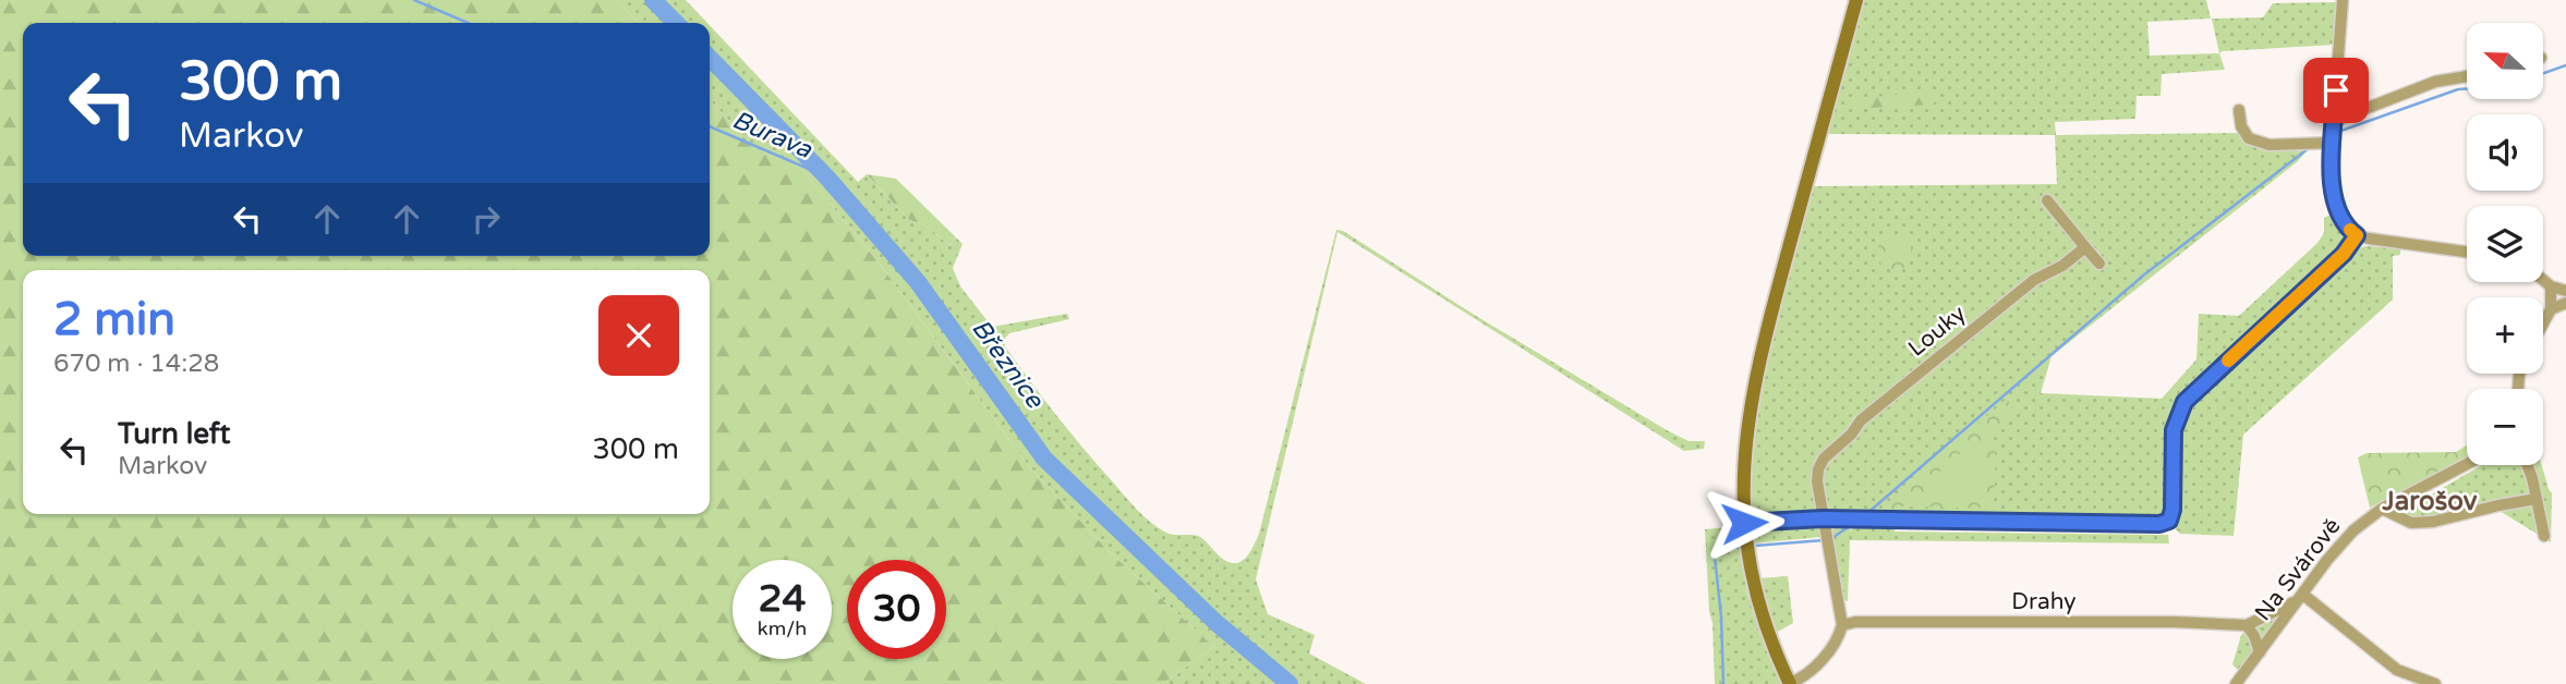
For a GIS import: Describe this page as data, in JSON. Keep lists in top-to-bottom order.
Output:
{
  "streets": {
    "street": ["Louky", "Na Svárově", "Drahy"]
  },
  "crossings": [
    ["Louky", "Drahy"],
    ["Na Svárově", "Drahy"]
  ],
  "districts": ["Jarošov"],
  "water": ["Burava", "Březnice"],
  "north": "left",
  "page": {
    "map_buttons": ["+", "−"],
    "turn": ["300 m", "Markov"],
    "heading": ["2 min", "670 m · 14:28"],
    "list": [
      {
        "name": "Turn left",
        "note": "Markov",
        "value": "300 m"
      }
    ],
    "speed": "24 km/h",
    "limit": "30"
  }
}
